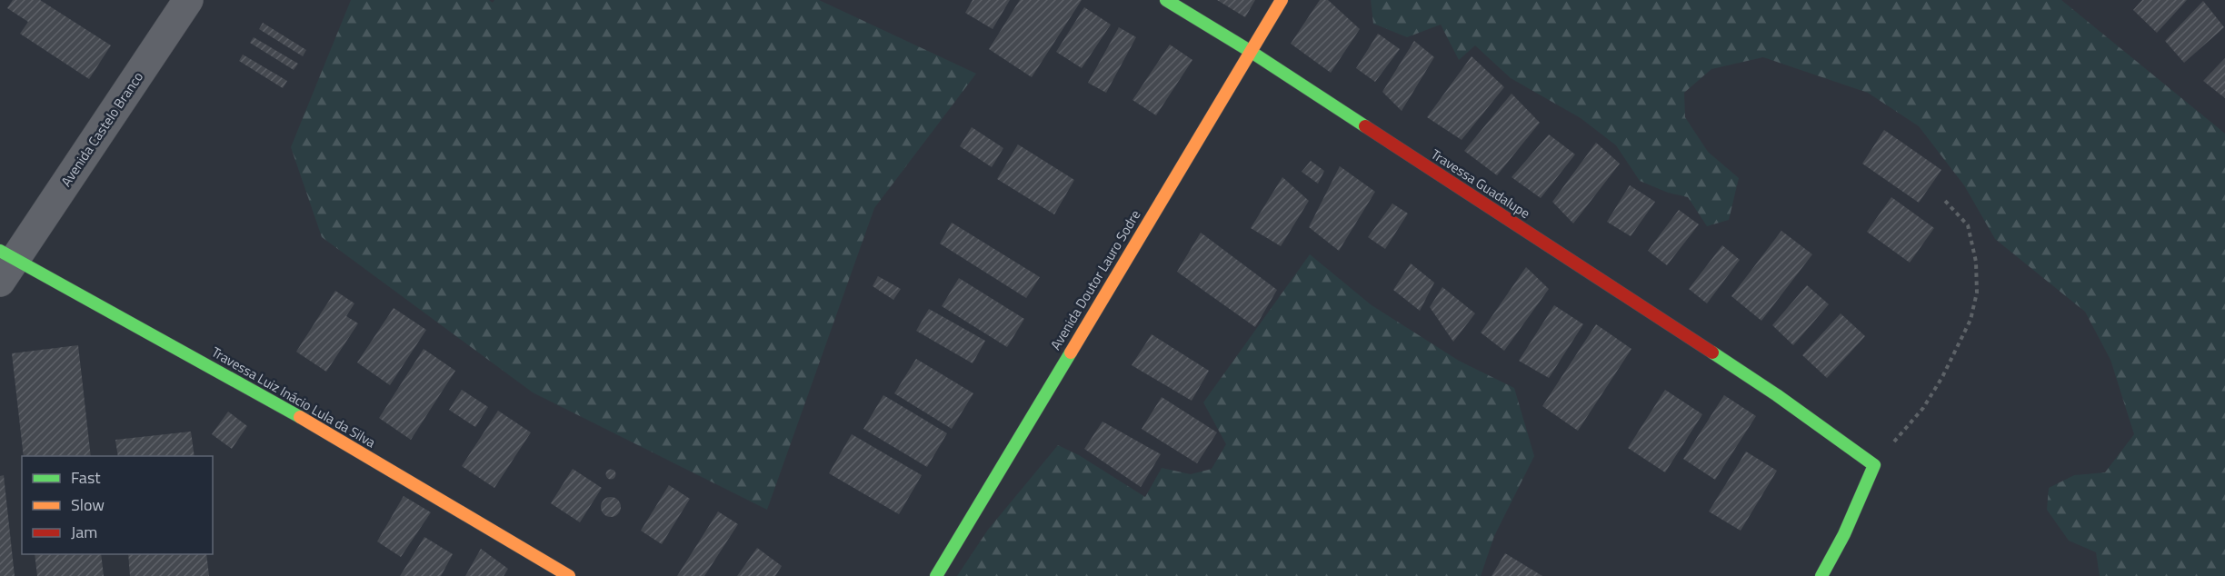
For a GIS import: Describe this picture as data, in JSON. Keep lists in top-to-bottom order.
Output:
{
  "streets": {
    "street": [
      "Avenida Castelo Branco",
      "Travessa Guadalupe",
      "Avenida Doutor Lauro Sodre",
      "Travessa Luiz Inácio Lula da Silva"
    ]
  },
  "crossings": [
    ["Avenida Castelo Branco", "Travessa Luiz Inácio Lula da Silva"],
    ["Travessa Guadalupe", "Avenida Doutor Lauro Sodre"]
  ],
  "legend": ["Fast", "Slow", "Jam"]
}
